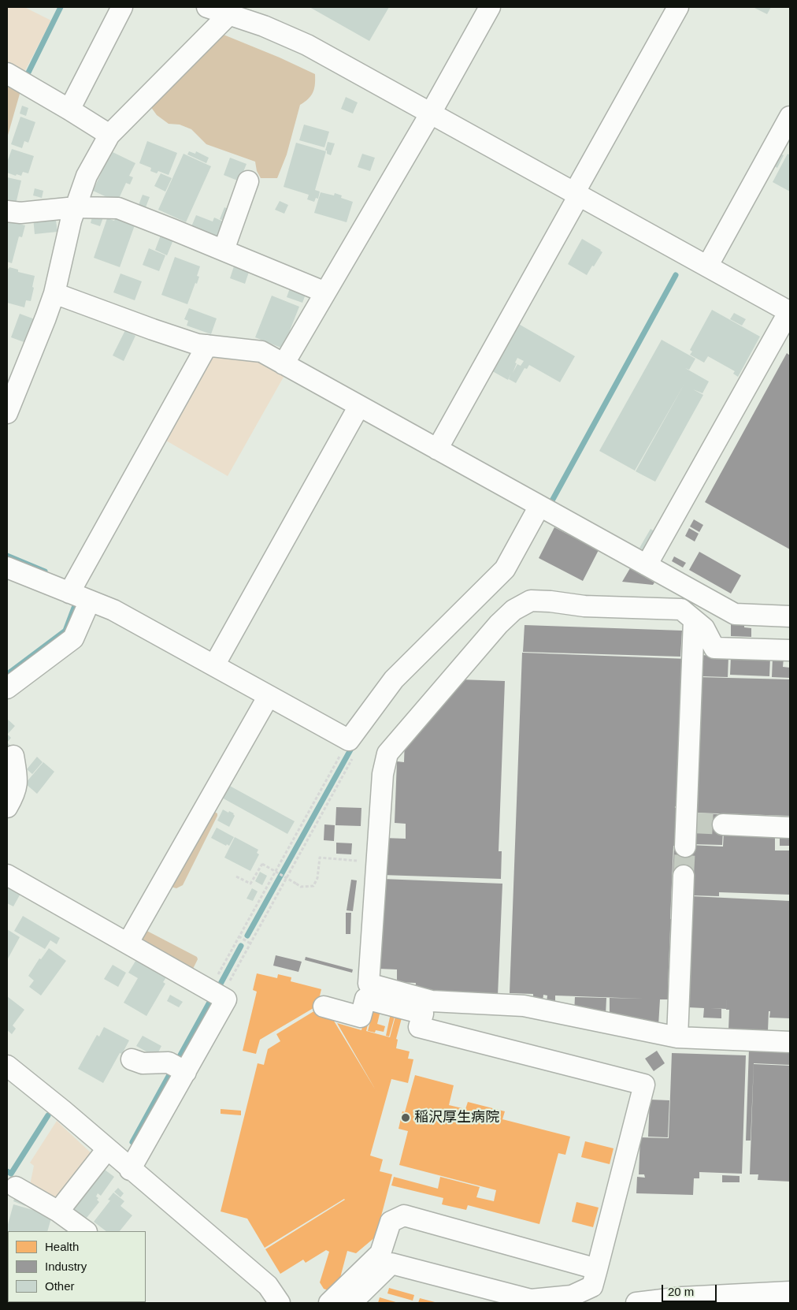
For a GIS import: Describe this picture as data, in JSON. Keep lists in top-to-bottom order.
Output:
{
  "places": ["稲沢厚生病院"],
  "legend": ["Health", "Industry", "Other"],
  "scale_bar": "20 m"
}
